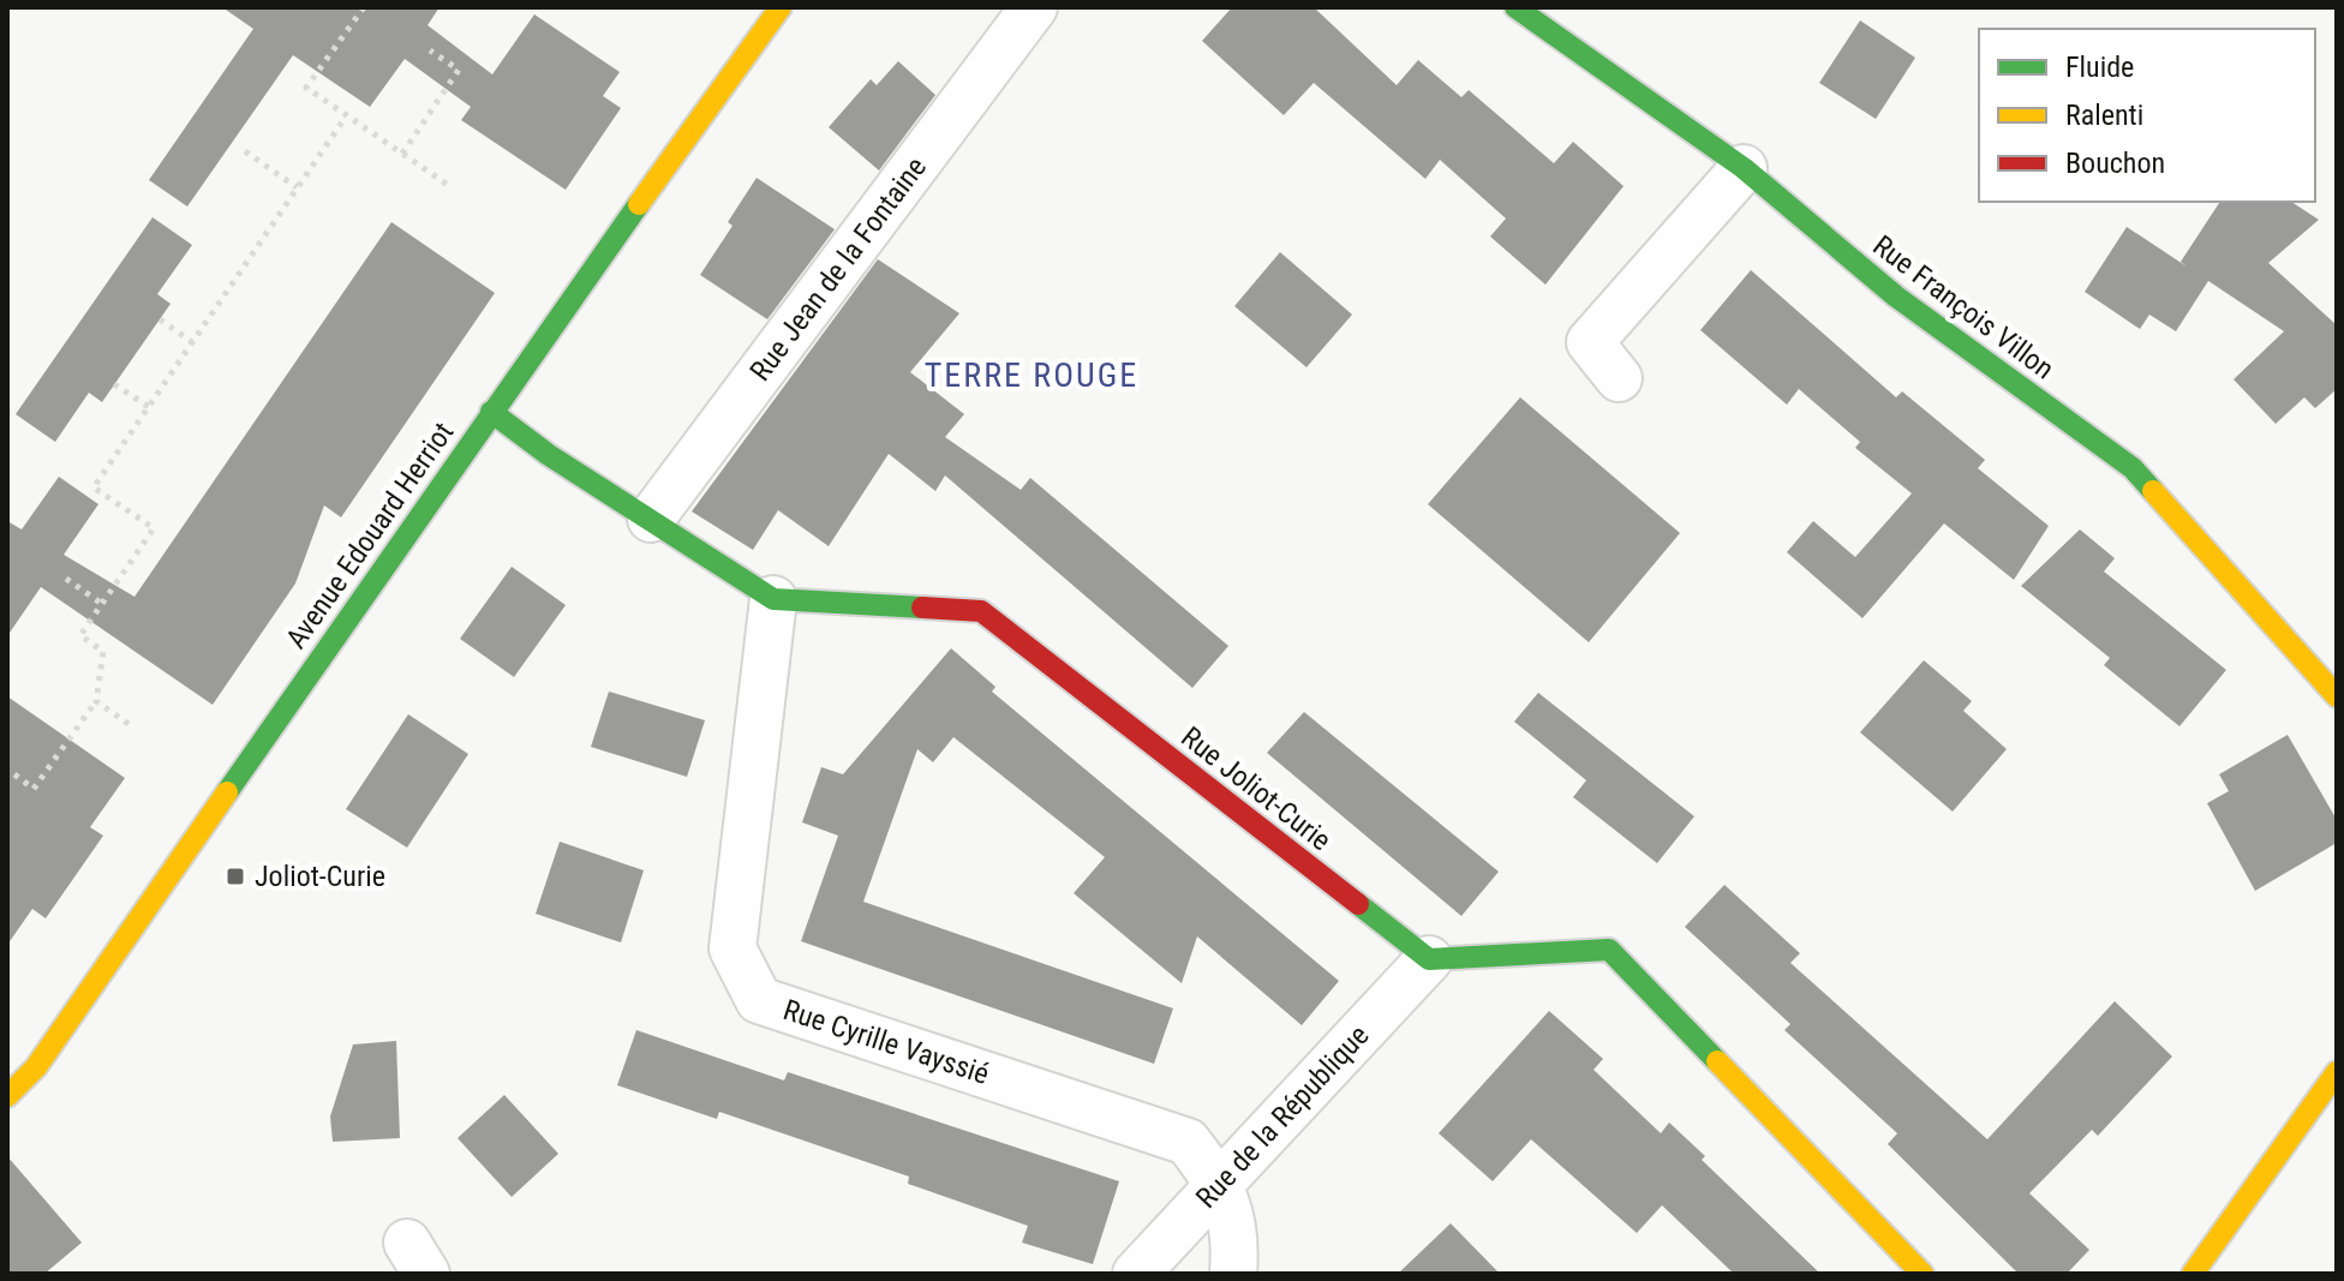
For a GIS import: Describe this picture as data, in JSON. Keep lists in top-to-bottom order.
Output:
{
  "streets": {
    "street": [
      "Rue Jean de la Fontaine",
      "Rue François Villon",
      "Avenue Edouard Herriot",
      "Rue Joliot-Curie",
      "Rue Cyrille Vayssié",
      "Rue de la République"
    ]
  },
  "crossings": [
    ["Rue Jean de la Fontaine", "Rue Joliot-Curie"],
    ["Avenue Edouard Herriot", "Rue Joliot-Curie"],
    ["Rue Joliot-Curie", "Rue Cyrille Vayssié"],
    ["Rue Joliot-Curie", "Rue de la République"],
    ["Rue Cyrille Vayssié", "Rue de la République"]
  ],
  "districts": ["TERRE ROUGE"],
  "places": {
    "transit": ["Joliot-Curie"]
  },
  "legend": ["Fluide", "Ralenti", "Bouchon"]
}
